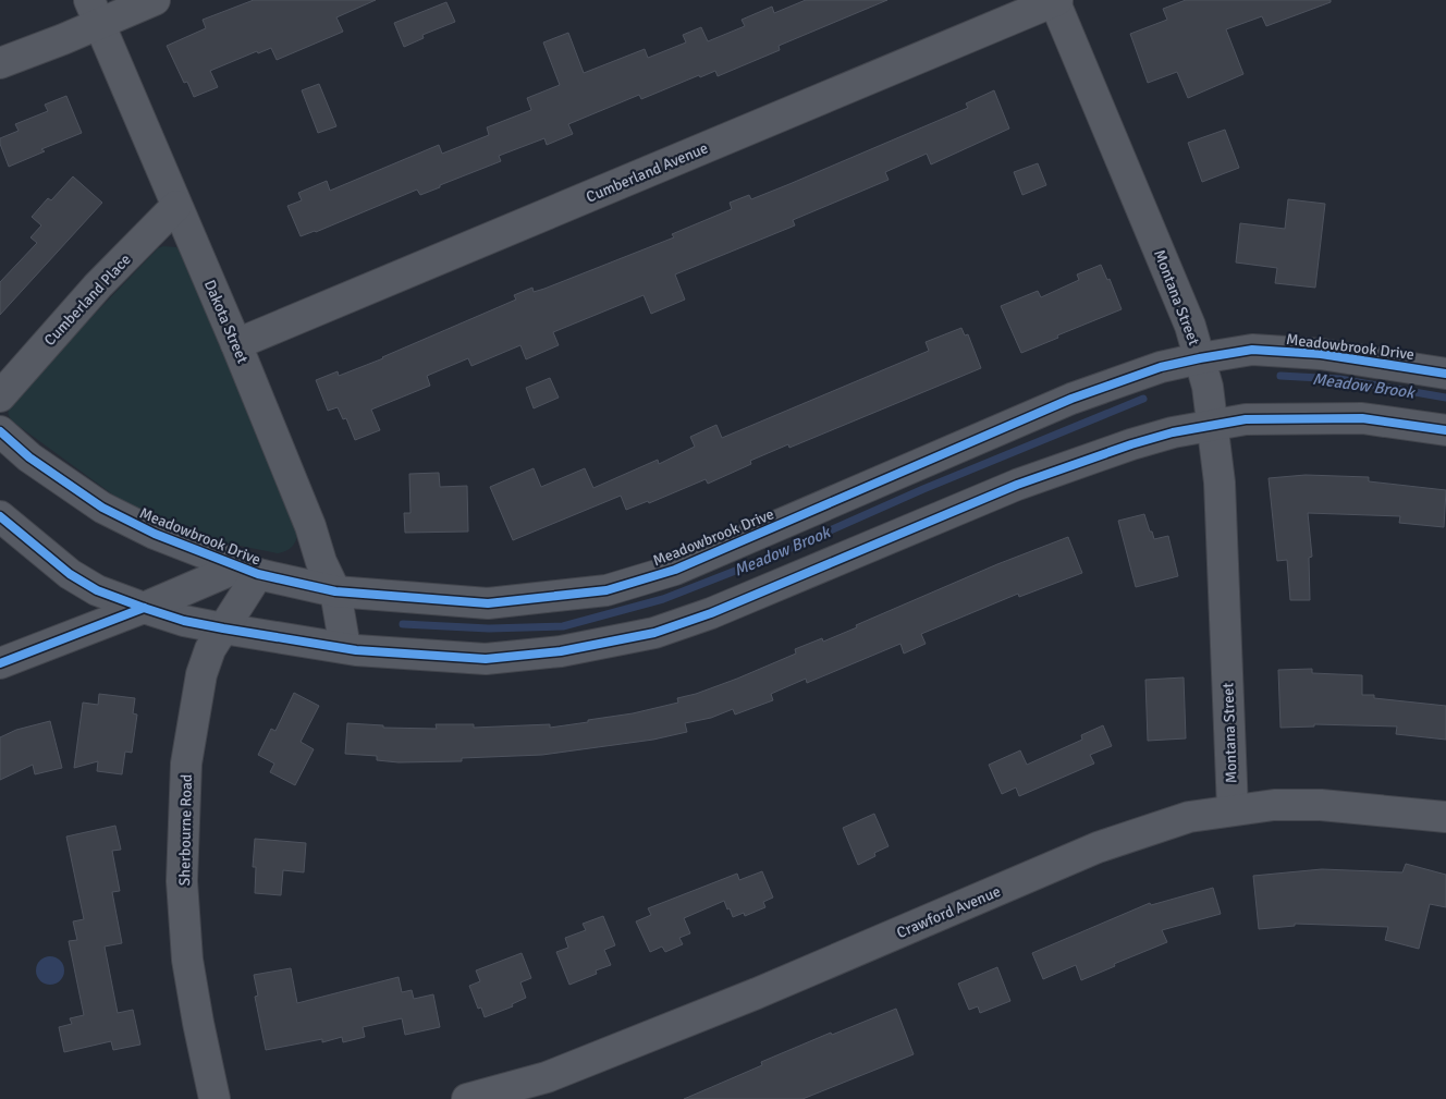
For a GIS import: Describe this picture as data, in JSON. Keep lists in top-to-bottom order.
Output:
{
  "streets": {
    "street": [
      "Cumberland Avenue",
      "Montana Street",
      "Cumberland Place",
      "Dakota Street",
      "Meadowbrook Drive",
      "Sherbourne Road",
      "Crawford Avenue"
    ]
  },
  "crossings": [
    ["Cumberland Avenue", "Montana Street"],
    ["Cumberland Avenue", "Dakota Street"],
    ["Montana Street", "Meadowbrook Drive"],
    ["Montana Street", "Crawford Avenue"],
    ["Cumberland Place", "Dakota Street"],
    ["Dakota Street", "Meadowbrook Drive"],
    ["Meadowbrook Drive", "Sherbourne Road"]
  ],
  "water": ["Meadow Brook"]
}
